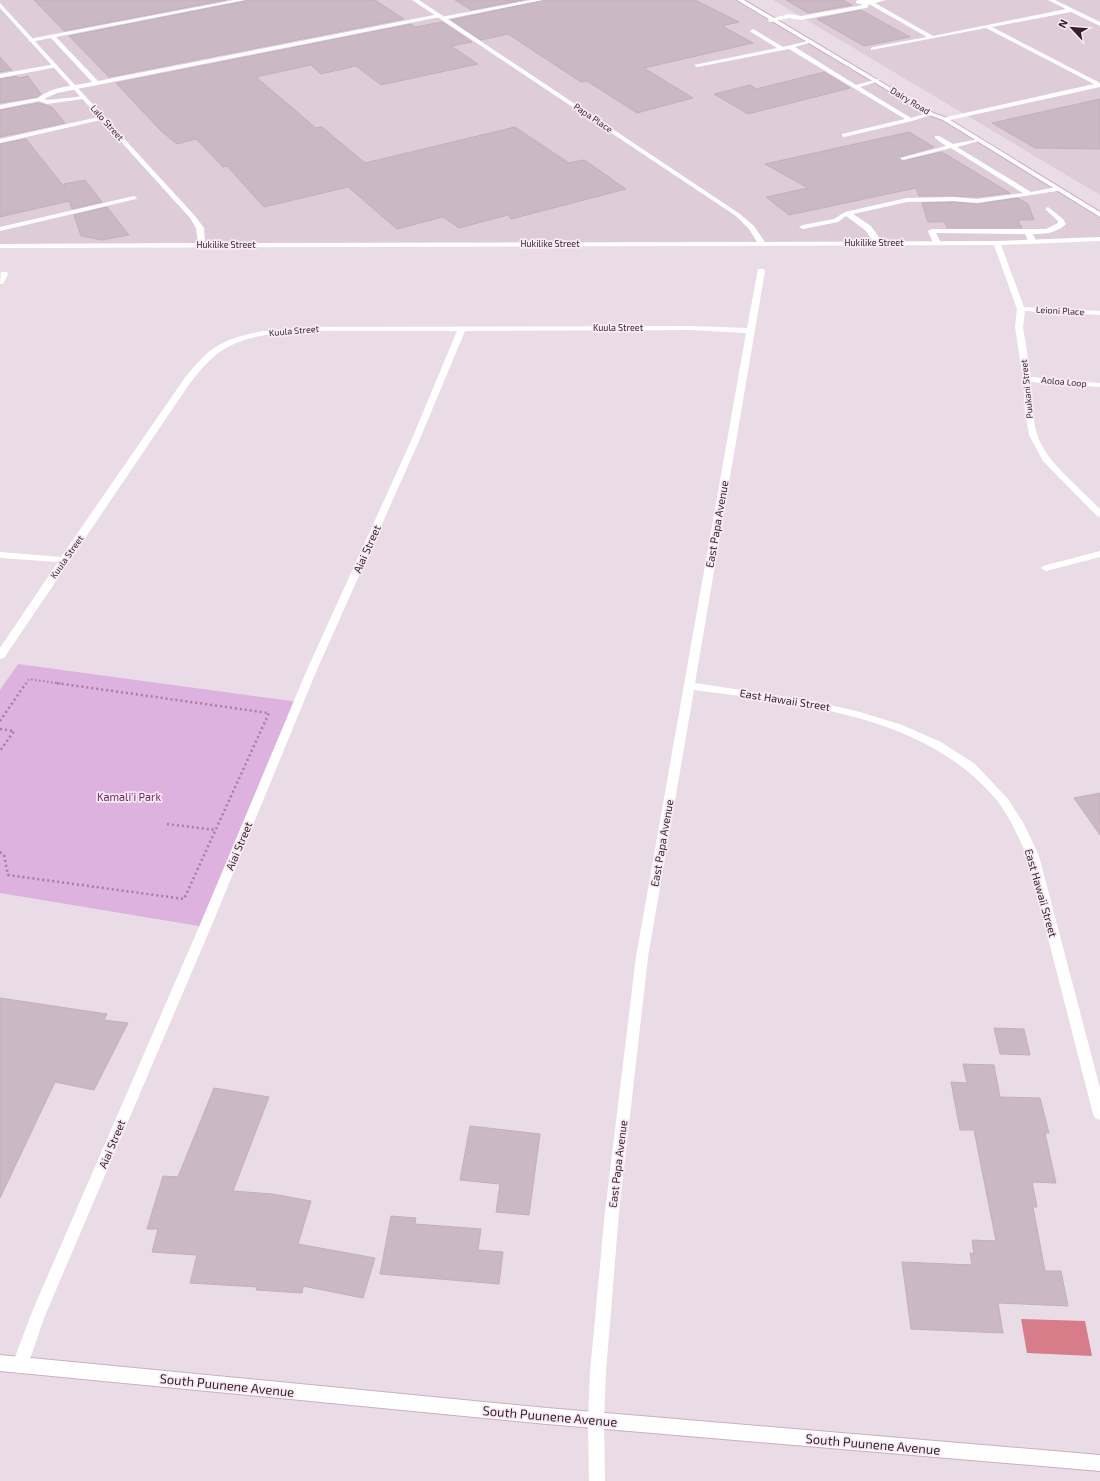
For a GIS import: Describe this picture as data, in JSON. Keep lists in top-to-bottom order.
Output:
{
  "streets": {
    "street": [
      "Dairy Road",
      "Papa Place",
      "Lalo Street",
      "Hukilike Street",
      "Leioni Place",
      "Kuula Street",
      "Aoloa Loop",
      "Puukani Street",
      "East Papa Avenue",
      "Aiai Street",
      "East Hawaii Street",
      "South Puunene Avenue"
    ]
  },
  "crossings": [
    ["Papa Place", "Hukilike Street"],
    ["Lalo Street", "Hukilike Street"],
    ["Hukilike Street", "Puukani Street"],
    ["Leioni Place", "Puukani Street"],
    ["Kuula Street", "East Papa Avenue"],
    ["Kuula Street", "Aiai Street"],
    ["Aoloa Loop", "Puukani Street"],
    ["East Papa Avenue", "East Hawaii Street"],
    ["East Papa Avenue", "South Puunene Avenue"],
    ["Aiai Street", "South Puunene Avenue"]
  ],
  "parks": ["Kamali'i Park"],
  "north": "top left"
}
